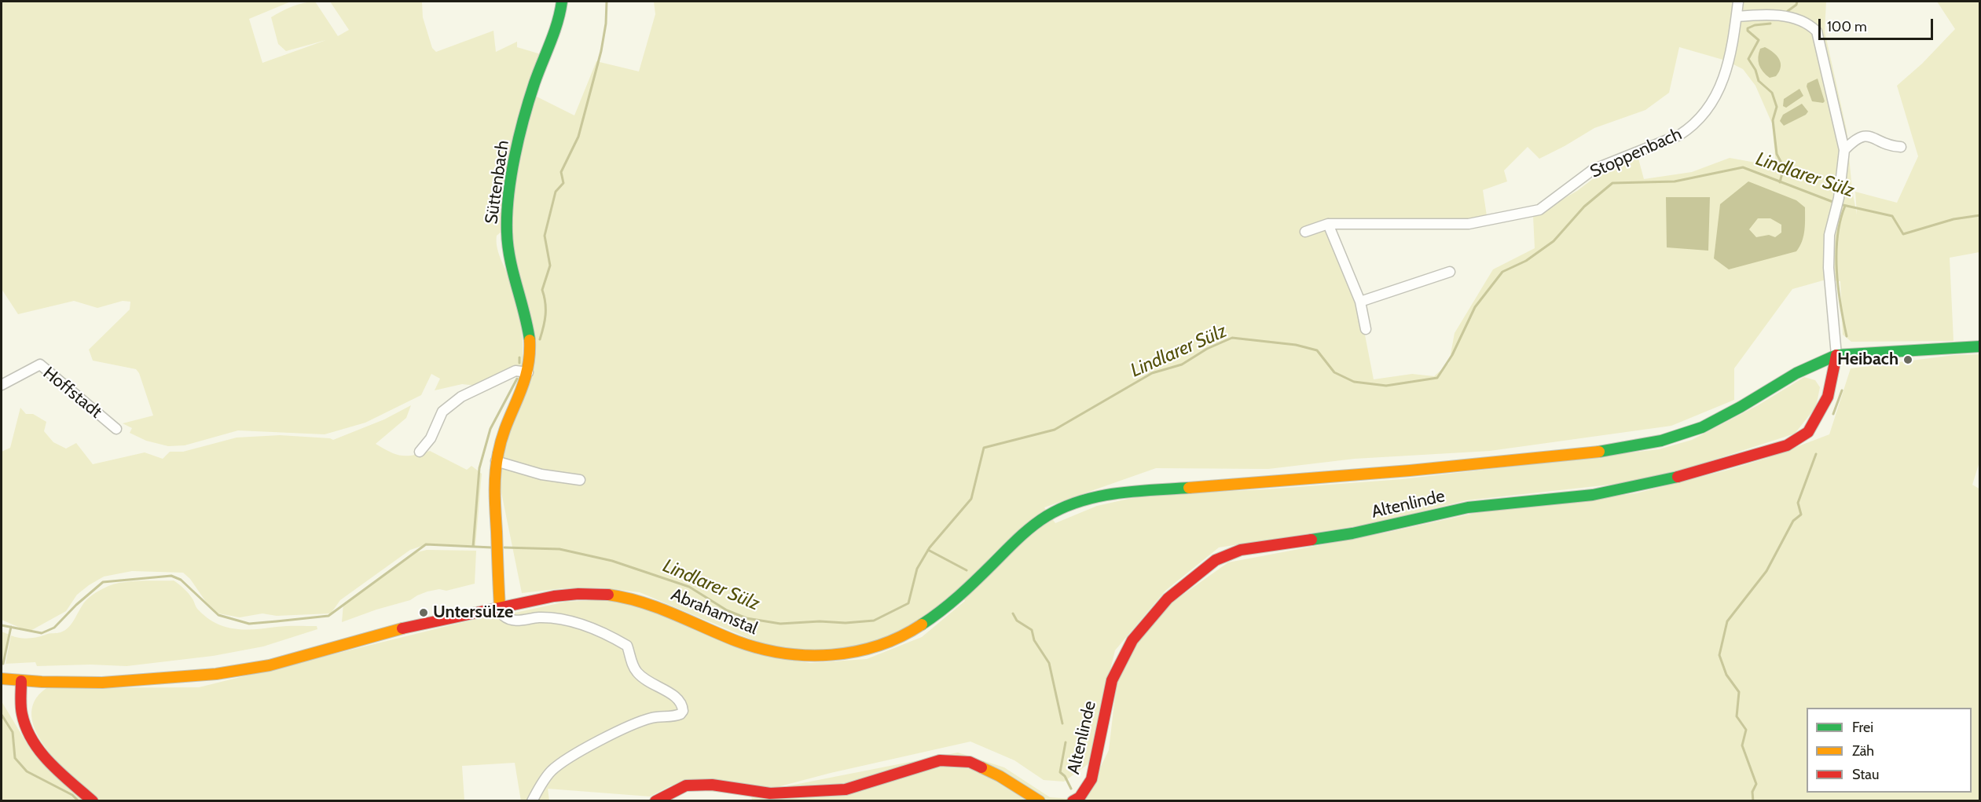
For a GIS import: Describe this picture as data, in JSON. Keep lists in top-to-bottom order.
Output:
{
  "streets": {
    "main road": ["Süttenbach", "Altenlinde", "Abrahamstal"],
    "street": ["Stoppenbach", "Hoffstadt"]
  },
  "crossings": [
    ["Süttenbach", "Abrahamstal"],
    ["Altenlinde", "Abrahamstal"]
  ],
  "water": ["Lindlarer Sülz"],
  "places": ["Heibach", "Untersülze"],
  "legend": ["Frei", "Zäh", "Stau"],
  "scale_bar": "100 m"
}
